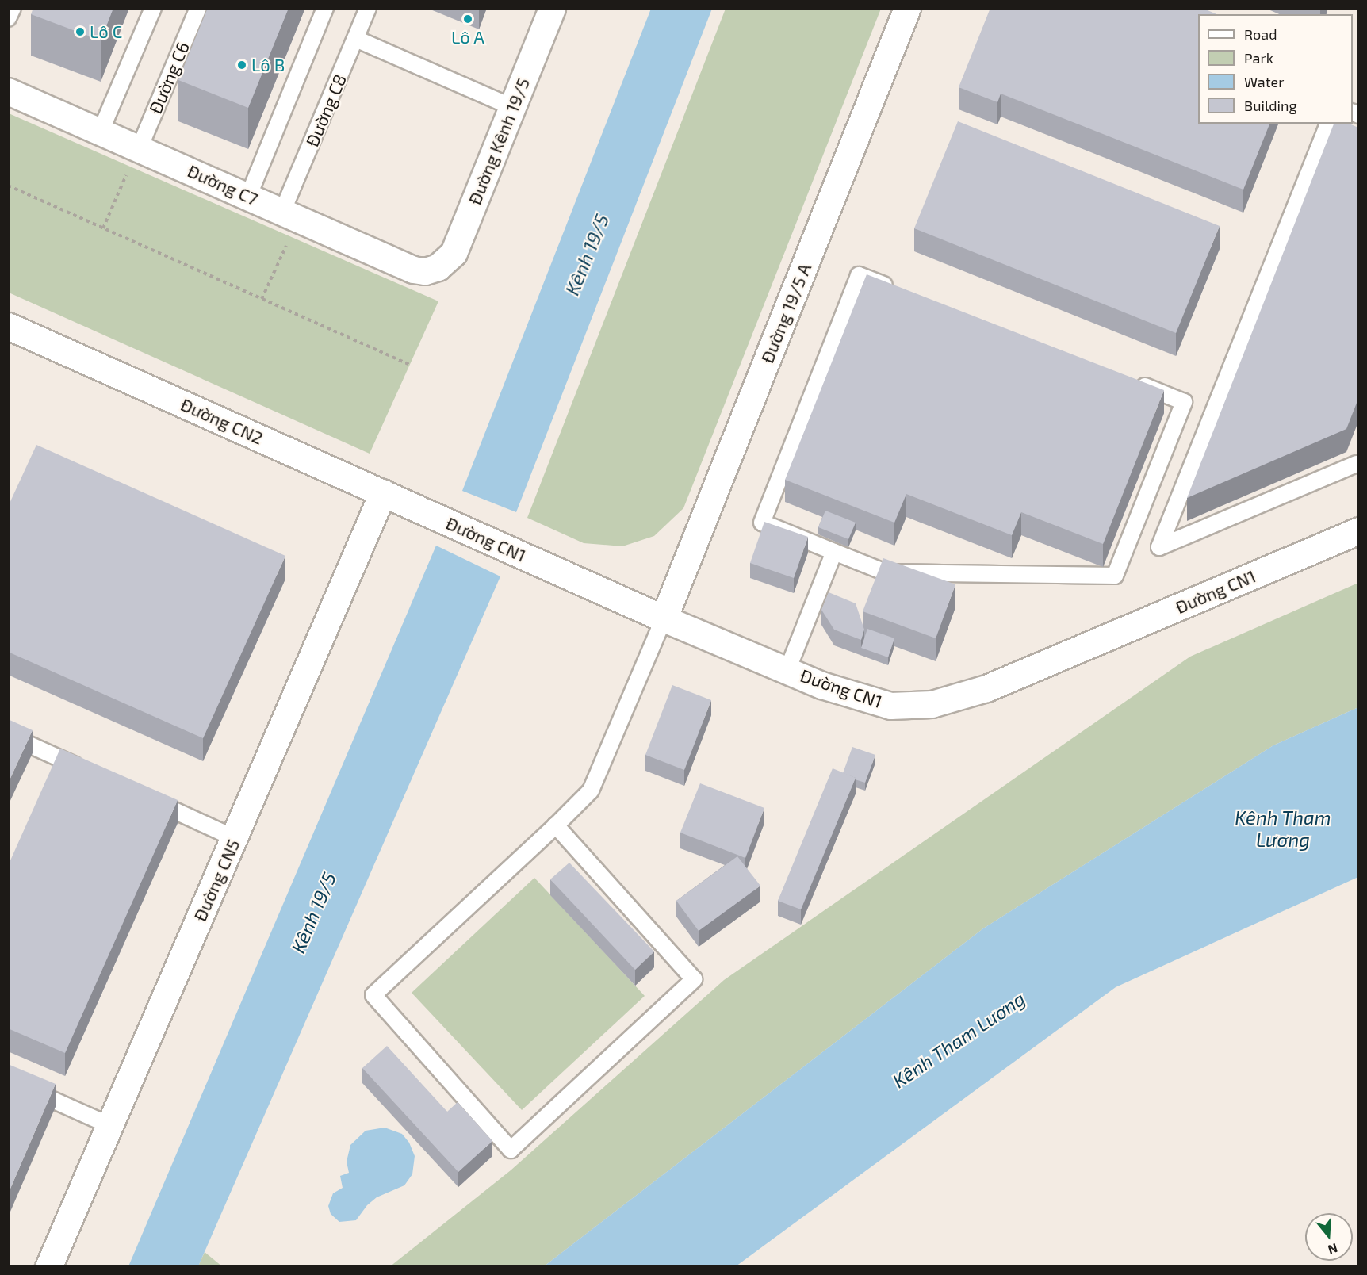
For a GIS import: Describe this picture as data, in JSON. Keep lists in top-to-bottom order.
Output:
{
  "streets": {
    "street": [
      "Đường Kênh 19/5",
      "Đường C7",
      "Đường 19/5 A",
      "Đường CN2",
      "Đường CN1",
      "Đường CN5"
    ],
    "lane": ["Đường C6", "Đường C8"]
  },
  "crossings": [
    ["Đường C6", "Đường C7"],
    ["Đường C8", "Đường C7"],
    ["Đường Kênh 19/5", "Đường C7"],
    ["Đường 19/5 A", "Đường CN1"],
    ["Đường CN2", "Đường CN1"],
    ["Đường CN2", "Đường CN5"]
  ],
  "water": ["Kênh 19/5", "Kênh Tham Lương"],
  "places": ["Lô A", "Lô C", "Lô B"],
  "legend": [
    "Road",
    "Park",
    "Water",
    "Building"
  ],
  "north": "bottom"
}
